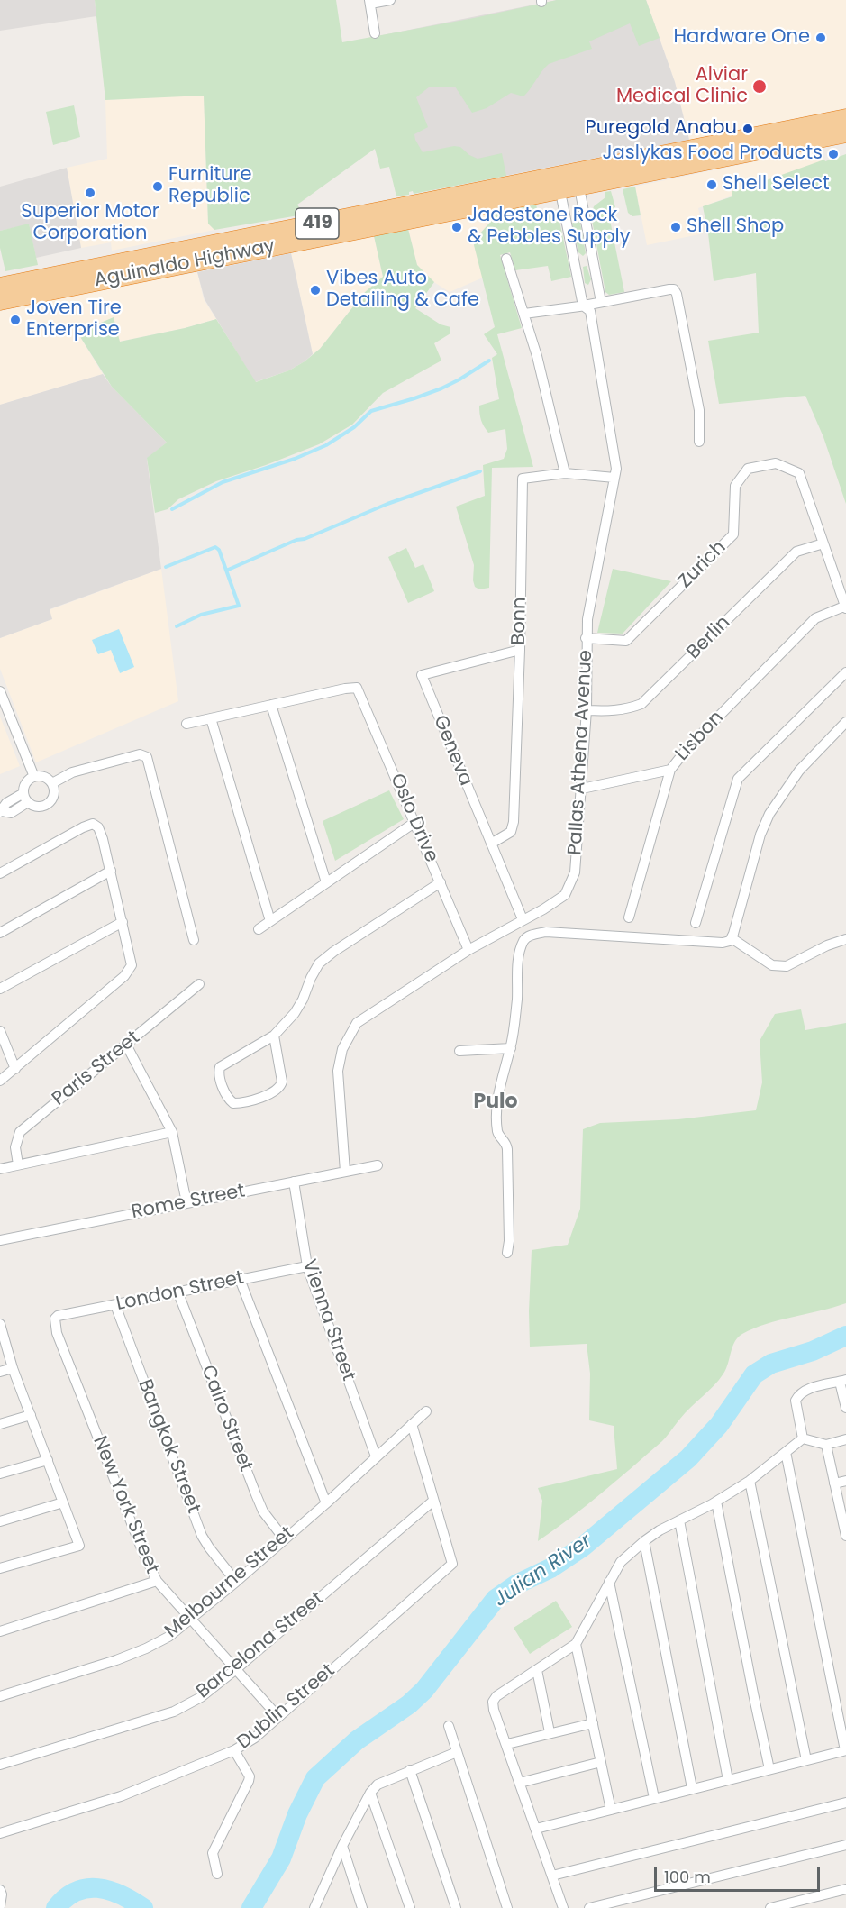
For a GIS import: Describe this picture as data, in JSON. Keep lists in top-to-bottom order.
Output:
{
  "streets": {
    "highway": ["419", "Aguinaldo Highway"],
    "street": [
      "Zurich",
      "Bonn",
      "Berlin",
      "Lisbon",
      "Geneva",
      "Pallas Athena Avenue",
      "Oslo Drive",
      "Paris Street",
      "Rome Street",
      "London Street",
      "Vienna Street",
      "Cairo Street",
      "Bangkok Street",
      "New York Street",
      "Melbourne Street",
      "Barcelona Street",
      "Dublin Street"
    ]
  },
  "crossings": [
    ["Aguinaldo Highway", "Pallas Athena Avenue"],
    ["Zurich", "Berlin"],
    ["Zurich", "Lisbon"],
    ["Zurich", "Pallas Athena Avenue"],
    ["Bonn", "Geneva"],
    ["Bonn", "Pallas Athena Avenue"],
    ["Berlin", "Pallas Athena Avenue"],
    ["Geneva", "Pallas Athena Avenue"],
    ["Pallas Athena Avenue", "Oslo Drive"],
    ["Pallas Athena Avenue", "Rome Street"],
    ["Rome Street", "Vienna Street"],
    ["London Street", "Vienna Street"],
    ["London Street", "Cairo Street"],
    ["London Street", "Bangkok Street"],
    ["London Street", "New York Street"],
    ["Vienna Street", "Melbourne Street"],
    ["Cairo Street", "Melbourne Street"],
    ["Bangkok Street", "Melbourne Street"],
    ["New York Street", "Melbourne Street"],
    ["New York Street", "Barcelona Street"],
    ["New York Street", "Dublin Street"],
    ["Barcelona Street", "Dublin Street"]
  ],
  "districts": ["Pulo"],
  "water": ["Julian River"],
  "places": [
    "Hardware One",
    "Alviar Medical Clinic",
    "Puregold Anabu",
    "Jaslykas Food Products",
    "Shell Select",
    "Furniture Republic",
    "Superior Motor Corporation",
    "Jadestone Rock & Pebbles Supply",
    "Shell Shop",
    "Vibes Auto Detailing & Cafe",
    "Joven Tire Enterprise"
  ],
  "scale_bar": "100 m"
}
